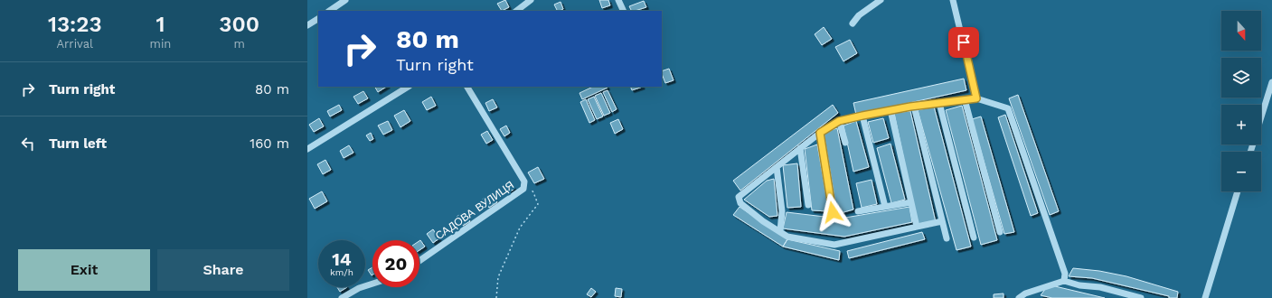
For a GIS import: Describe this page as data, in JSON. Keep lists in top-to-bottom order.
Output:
{
  "streets": {
    "street": ["САДОВА ВУЛИЦЯ"]
  },
  "north": "bottom",
  "page": {
    "eta": [
      "13:23",
      "Arrival",
      "1",
      "min",
      "300",
      "m"
    ],
    "map_buttons": ["+", "−"],
    "turn": ["80 m", "Turn right"],
    "list": [
      {
        "name": "Turn right",
        "value": "80 m"
      },
      {
        "name": "Turn left",
        "value": "160 m"
      }
    ],
    "speed": "14 km/h",
    "limit": "20",
    "buttons": ["Exit", "Share"]
  }
}
